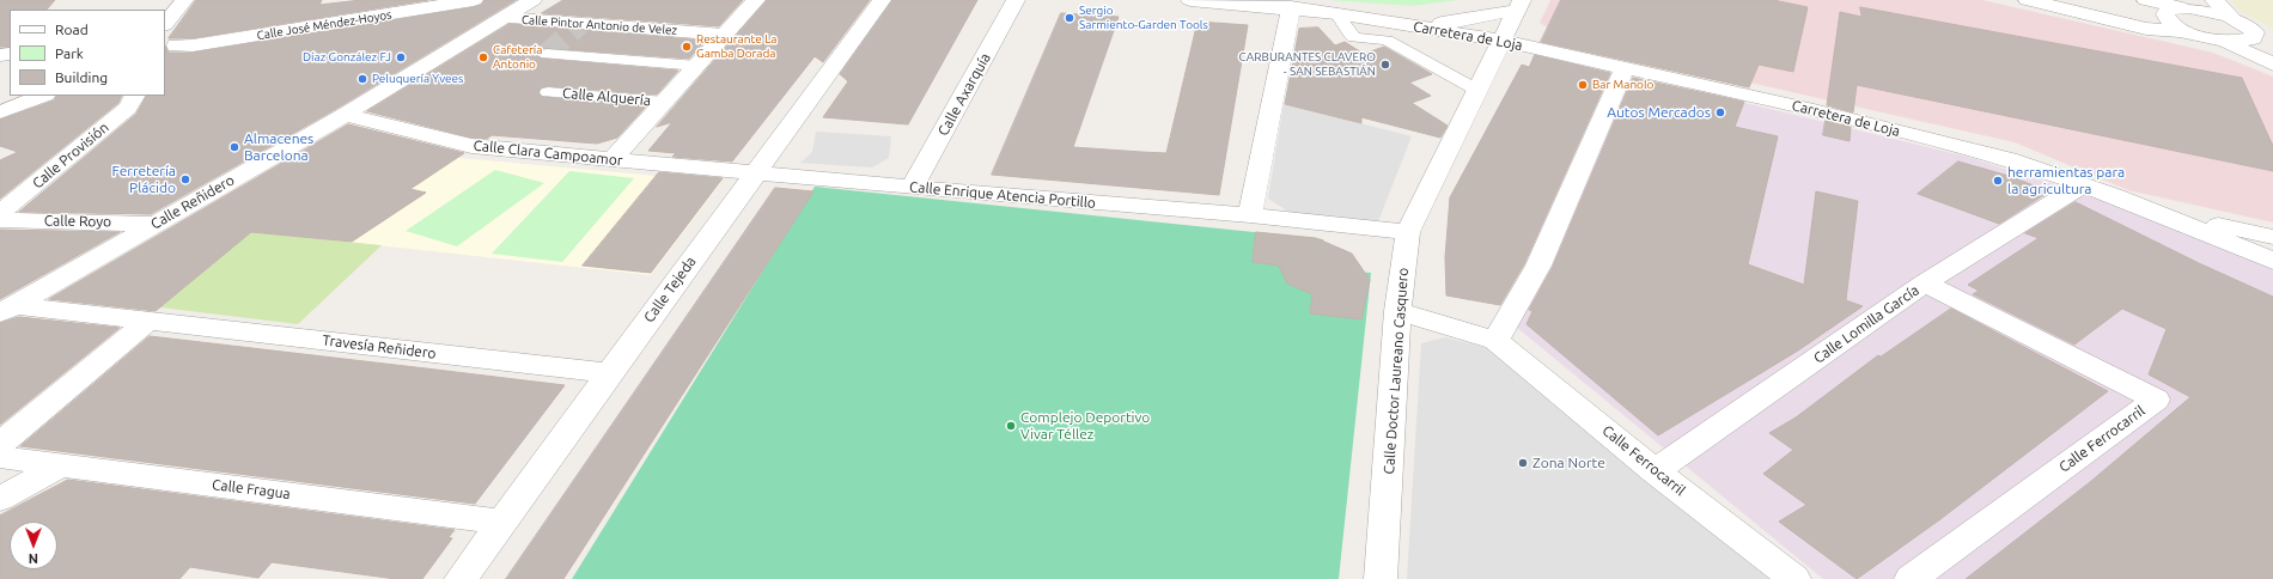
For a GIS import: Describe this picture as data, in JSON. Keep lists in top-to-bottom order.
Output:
{
  "streets": {
    "street": [
      "Calle José Méndez-Hoyos",
      "Calle Pintor Antonio de Velez",
      "Carretera de Loja",
      "Calle Axarquía",
      "Calle Clara Campoamor",
      "Calle Provisión",
      "Calle Enrique Atencia Portillo",
      "Calle Reñidero",
      "Calle Royo",
      "Calle Tejeda",
      "Calle Lomilla García",
      "Travesía Reñidero",
      "Calle Doctor Laureano Casquero",
      "Calle Ferrocarril",
      "Calle Fragua"
    ],
    "lane": ["Calle Alquería"]
  },
  "crossings": [
    ["Calle Pintor Antonio de Velez", "Calle Reñidero"],
    ["Carretera de Loja", "Calle Lomilla García"],
    ["Carretera de Loja", "Calle Doctor Laureano Casquero"],
    ["Calle Axarquía", "Calle Enrique Atencia Portillo"],
    ["Calle Clara Campoamor", "Calle Enrique Atencia Portillo"],
    ["Calle Clara Campoamor", "Calle Reñidero"],
    ["Calle Clara Campoamor", "Calle Tejeda"],
    ["Calle Enrique Atencia Portillo", "Calle Tejeda"],
    ["Calle Enrique Atencia Portillo", "Calle Doctor Laureano Casquero"],
    ["Calle Reñidero", "Calle Royo"],
    ["Calle Reñidero", "Travesía Reñidero"],
    ["Calle Tejeda", "Travesía Reñidero"],
    ["Calle Tejeda", "Calle Fragua"],
    ["Calle Lomilla García", "Calle Ferrocarril"]
  ],
  "places": [
    "Sergio Sarmiento-Garden Tools",
    "Restaurante La Gamba Dorada",
    "Díaz González FJ",
    "Cafetería Antonio",
    "CARBURANTES CLAVERO - SAN SEBASTIÁN",
    "Peluquería Yvees",
    "Bar Manolo",
    "Autos Mercados",
    "Almacenes Barcelona",
    "Ferretería Plácido",
    "herramientas para la agricultura",
    "Complejo Deportivo Vivar Téllez",
    "Zona Norte"
  ],
  "legend": ["Road", "Park", "Building"],
  "north": "bottom"
}
